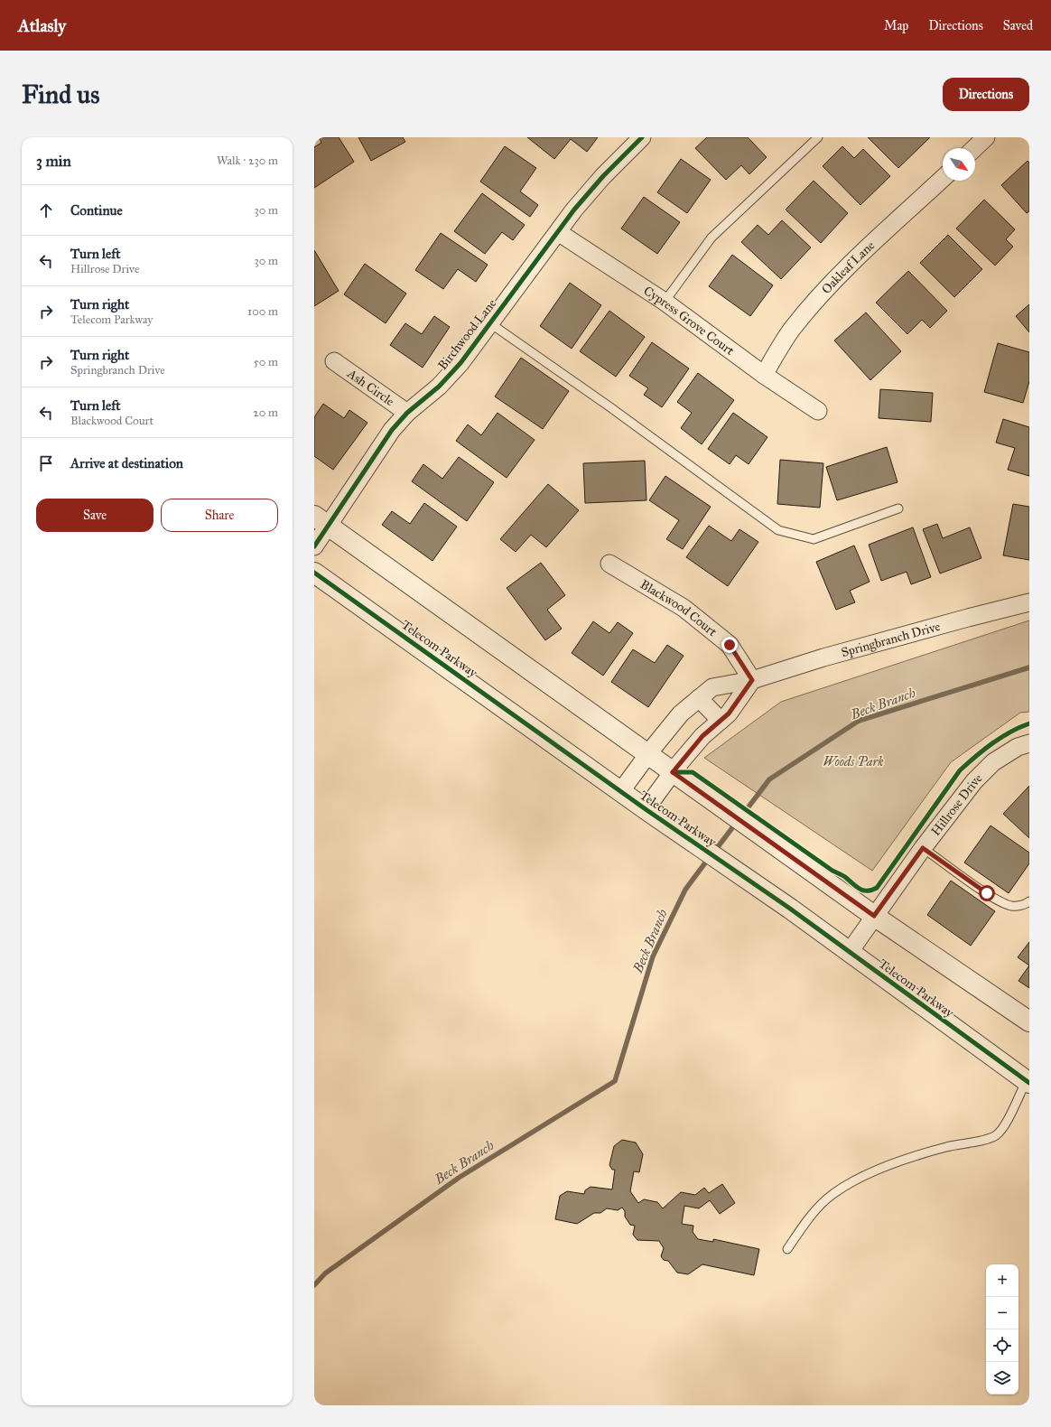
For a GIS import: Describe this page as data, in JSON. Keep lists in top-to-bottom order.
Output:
{
  "streets": {
    "street": [
      "Oakleaf Lane",
      "Cypress Grove Court",
      "Birchwood Lane",
      "Ash Circle",
      "Blackwood Court",
      "Springbranch Drive",
      "Telecom Parkway",
      "Hillrose Drive"
    ]
  },
  "crossings": [
    ["Oakleaf Lane", "Cypress Grove Court"],
    ["Cypress Grove Court", "Birchwood Lane"],
    ["Birchwood Lane", "Ash Circle"],
    ["Blackwood Court", "Springbranch Drive"],
    ["Springbranch Drive", "Telecom Parkway"],
    ["Telecom Parkway", "Hillrose Drive"]
  ],
  "water": ["Beck Branch"],
  "parks": ["Woods Park"],
  "north": "bottom right",
  "page": {
    "header": "Atlasly",
    "nav": ["Map", "Directions", "Saved"],
    "buttons": [
      "Directions",
      ["Save", "Share"]
    ],
    "title": "Find us",
    "heading": ["3 min", "Walk · 230 m"],
    "list": [
      ["Continue", "30 m"],
      ["Turn left", "Hillrose Drive", "30 m"],
      ["Turn right", "Telecom Parkway", "100 m"],
      ["Turn right", "Springbranch Drive", "50 m"],
      ["Turn left", "Blackwood Court", "20 m"],
      "Arrive at destination"
    ],
    "map_buttons": ["+", "−"]
  }
}
